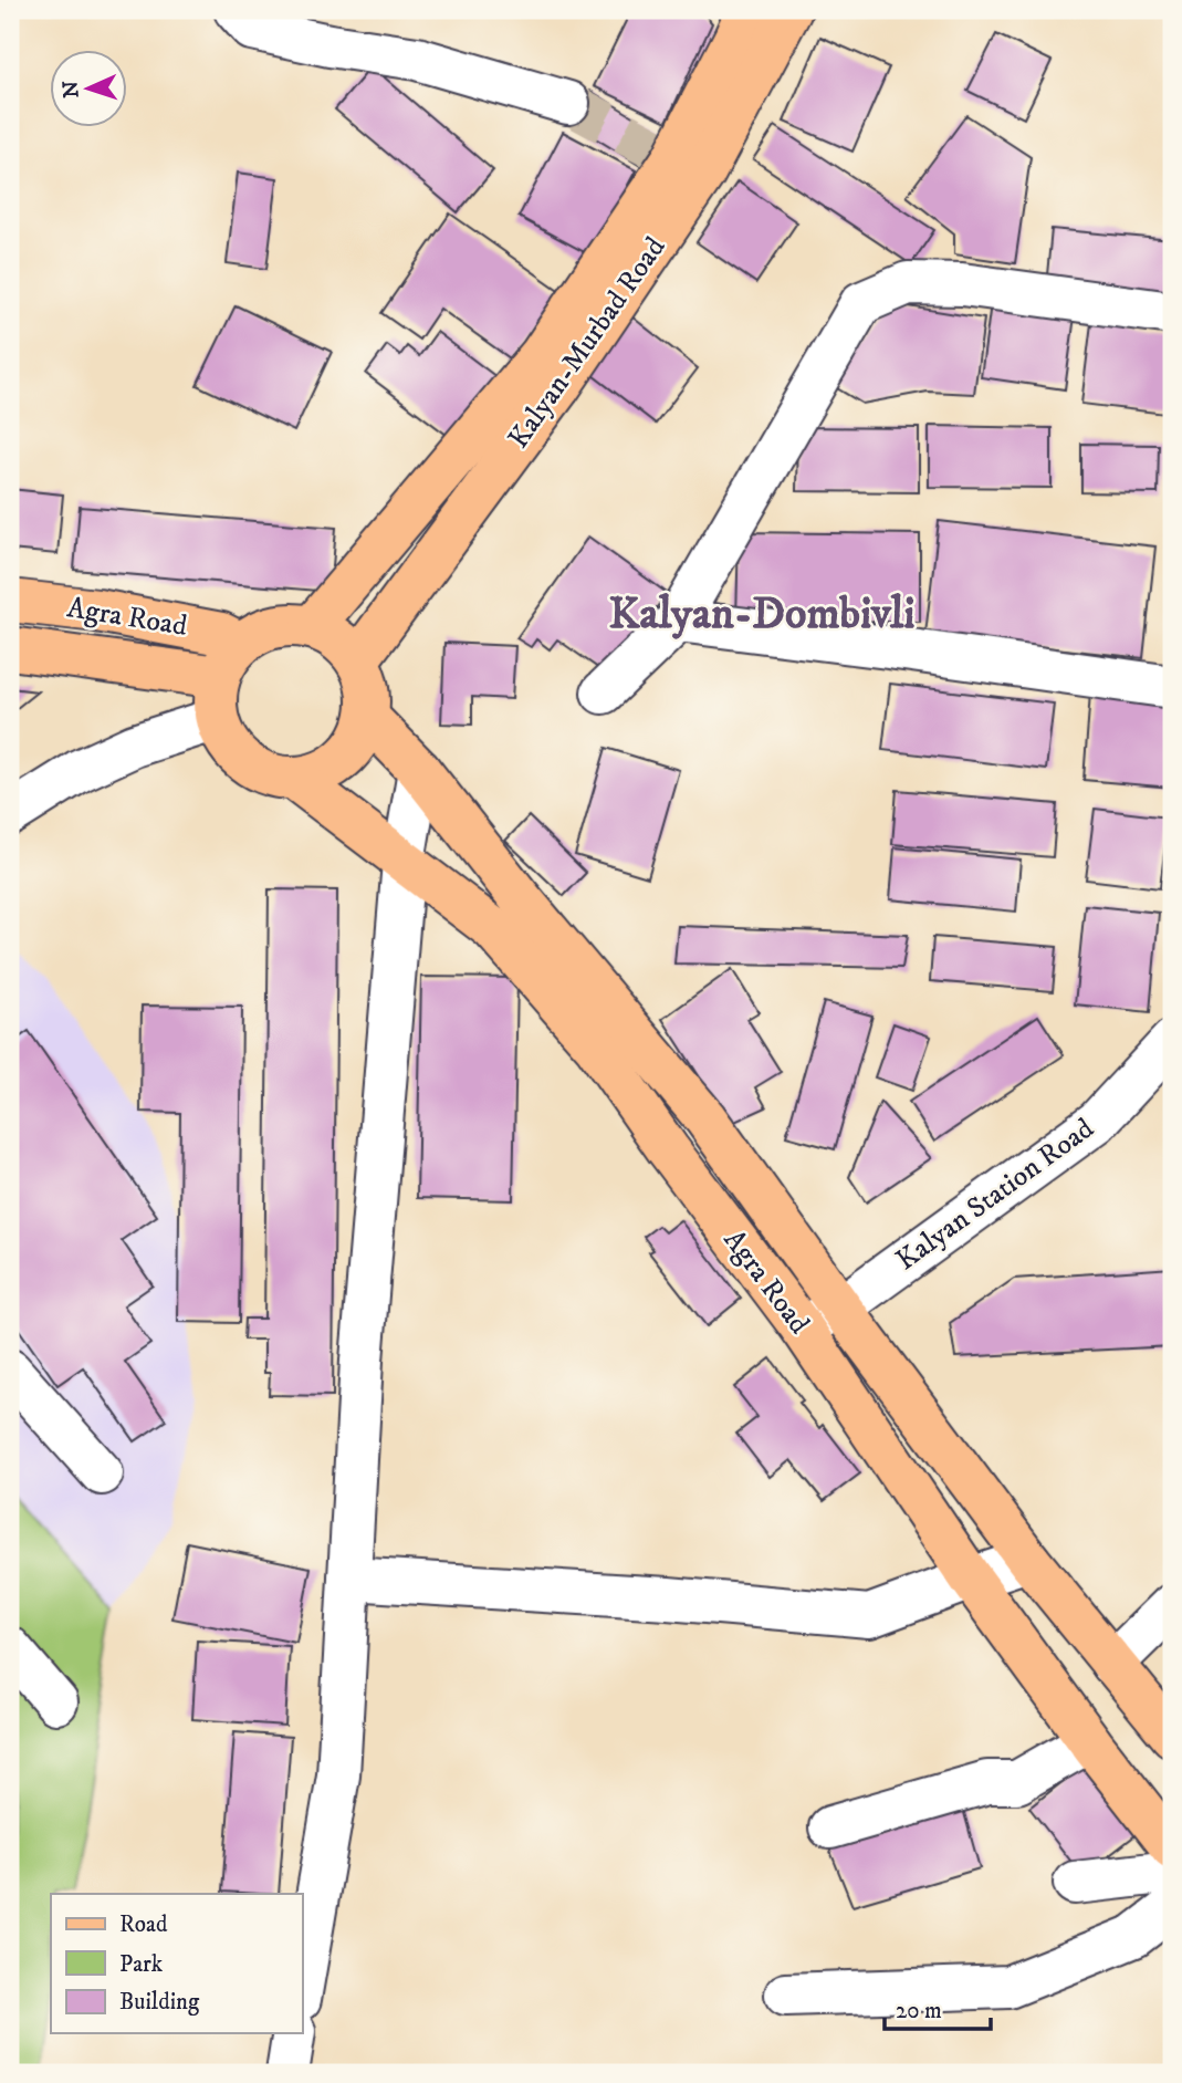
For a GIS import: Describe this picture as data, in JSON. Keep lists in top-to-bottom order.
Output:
{
  "streets": {
    "main road": ["Kalyan-Murbad Road", "Agra Road"],
    "street": ["Kalyan Station Road"]
  },
  "crossings": [
    ["Kalyan-Murbad Road", "Agra Road"],
    ["Agra Road", "Kalyan Station Road"]
  ],
  "districts": ["Kalyan-Dombivli"],
  "legend": ["Road", "Park", "Building"],
  "scale_bar": "20 m",
  "north": "left"
}
